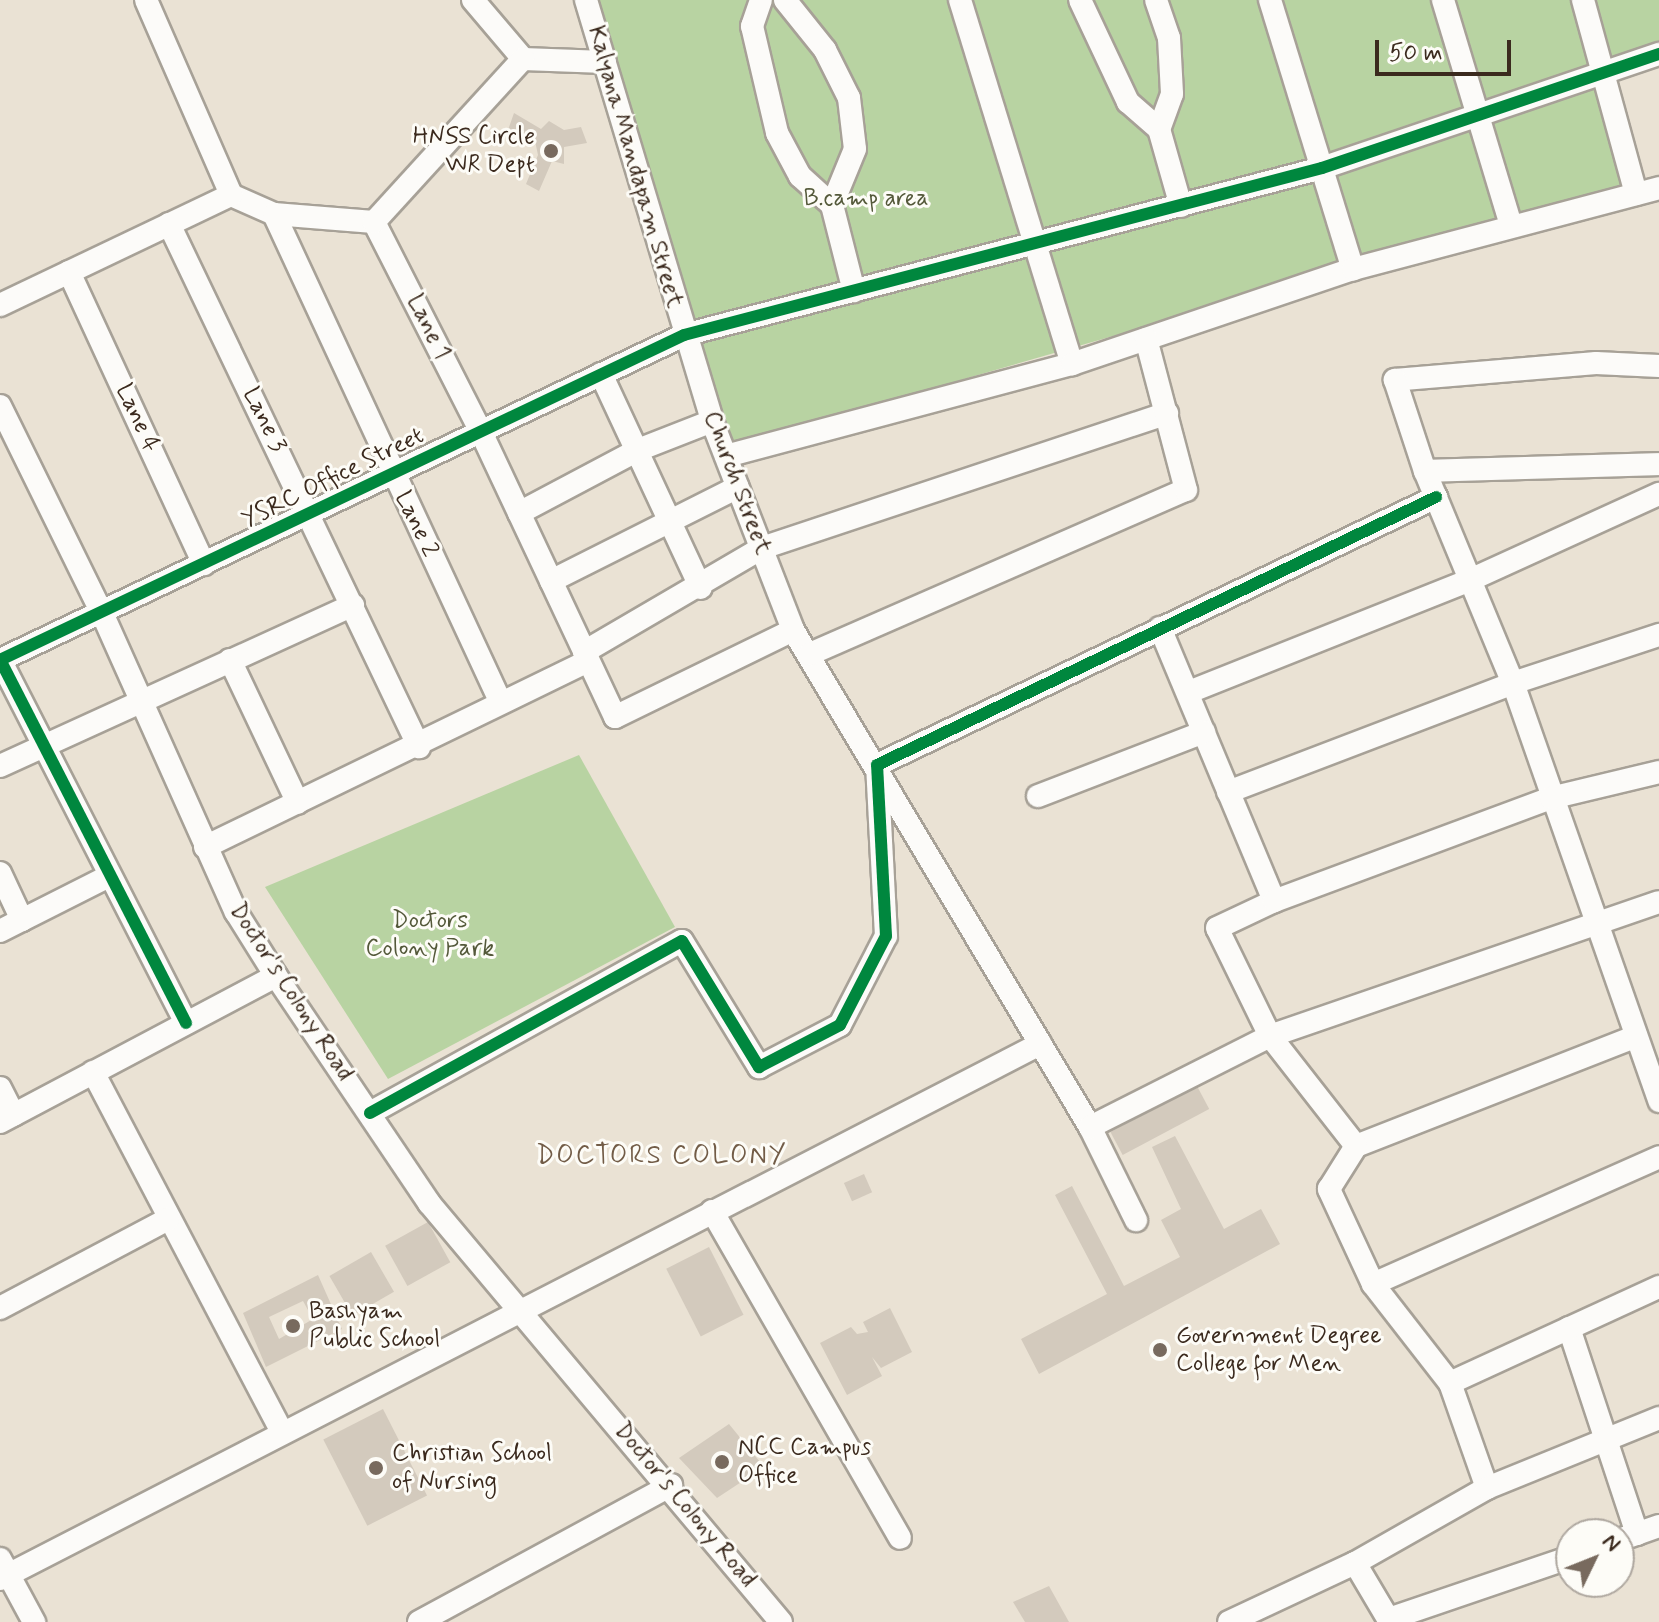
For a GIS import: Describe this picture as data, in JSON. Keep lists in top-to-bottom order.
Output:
{
  "streets": {
    "street": [
      "Kalyana Mandapam Street",
      "Lane 1",
      "Lane 4",
      "Lane 3",
      "YSRC Office Street",
      "Church Street",
      "Lane 2",
      "Doctor's Colony Road"
    ]
  },
  "crossings": [
    ["Kalyana Mandapam Street", "YSRC Office Street"],
    ["Kalyana Mandapam Street", "Church Street"],
    ["Lane 1", "YSRC Office Street"],
    ["Lane 1", "Church Street"],
    ["Lane 4", "YSRC Office Street"],
    ["Lane 3", "YSRC Office Street"],
    ["YSRC Office Street", "Church Street"],
    ["YSRC Office Street", "Lane 2"],
    ["YSRC Office Street", "Doctor's Colony Road"]
  ],
  "districts": ["DOCTORS COLONY"],
  "parks": ["B.camp area", "Doctors Colony Park"],
  "places": [
    "HNSS Circle WR Dept",
    "Bashyam Public School",
    "Government Degree College for Men",
    "NCC Campus Office",
    "Christian School of Nursing"
  ],
  "scale_bar": "50 m",
  "north": "top right"
}
